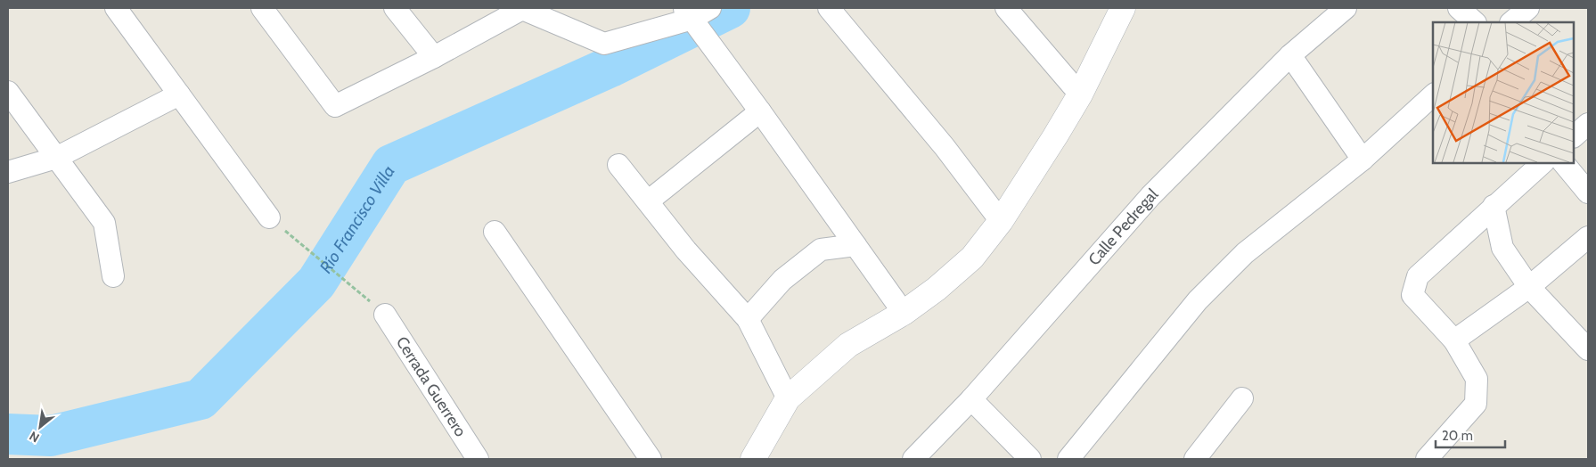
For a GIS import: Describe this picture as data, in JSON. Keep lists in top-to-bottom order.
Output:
{
  "streets": {
    "street": ["Calle Pedregal", "Cerrada Guerrero"]
  },
  "water": ["Río Francisco Villa"],
  "scale_bar": "20 m",
  "north": "bottom left"
}
